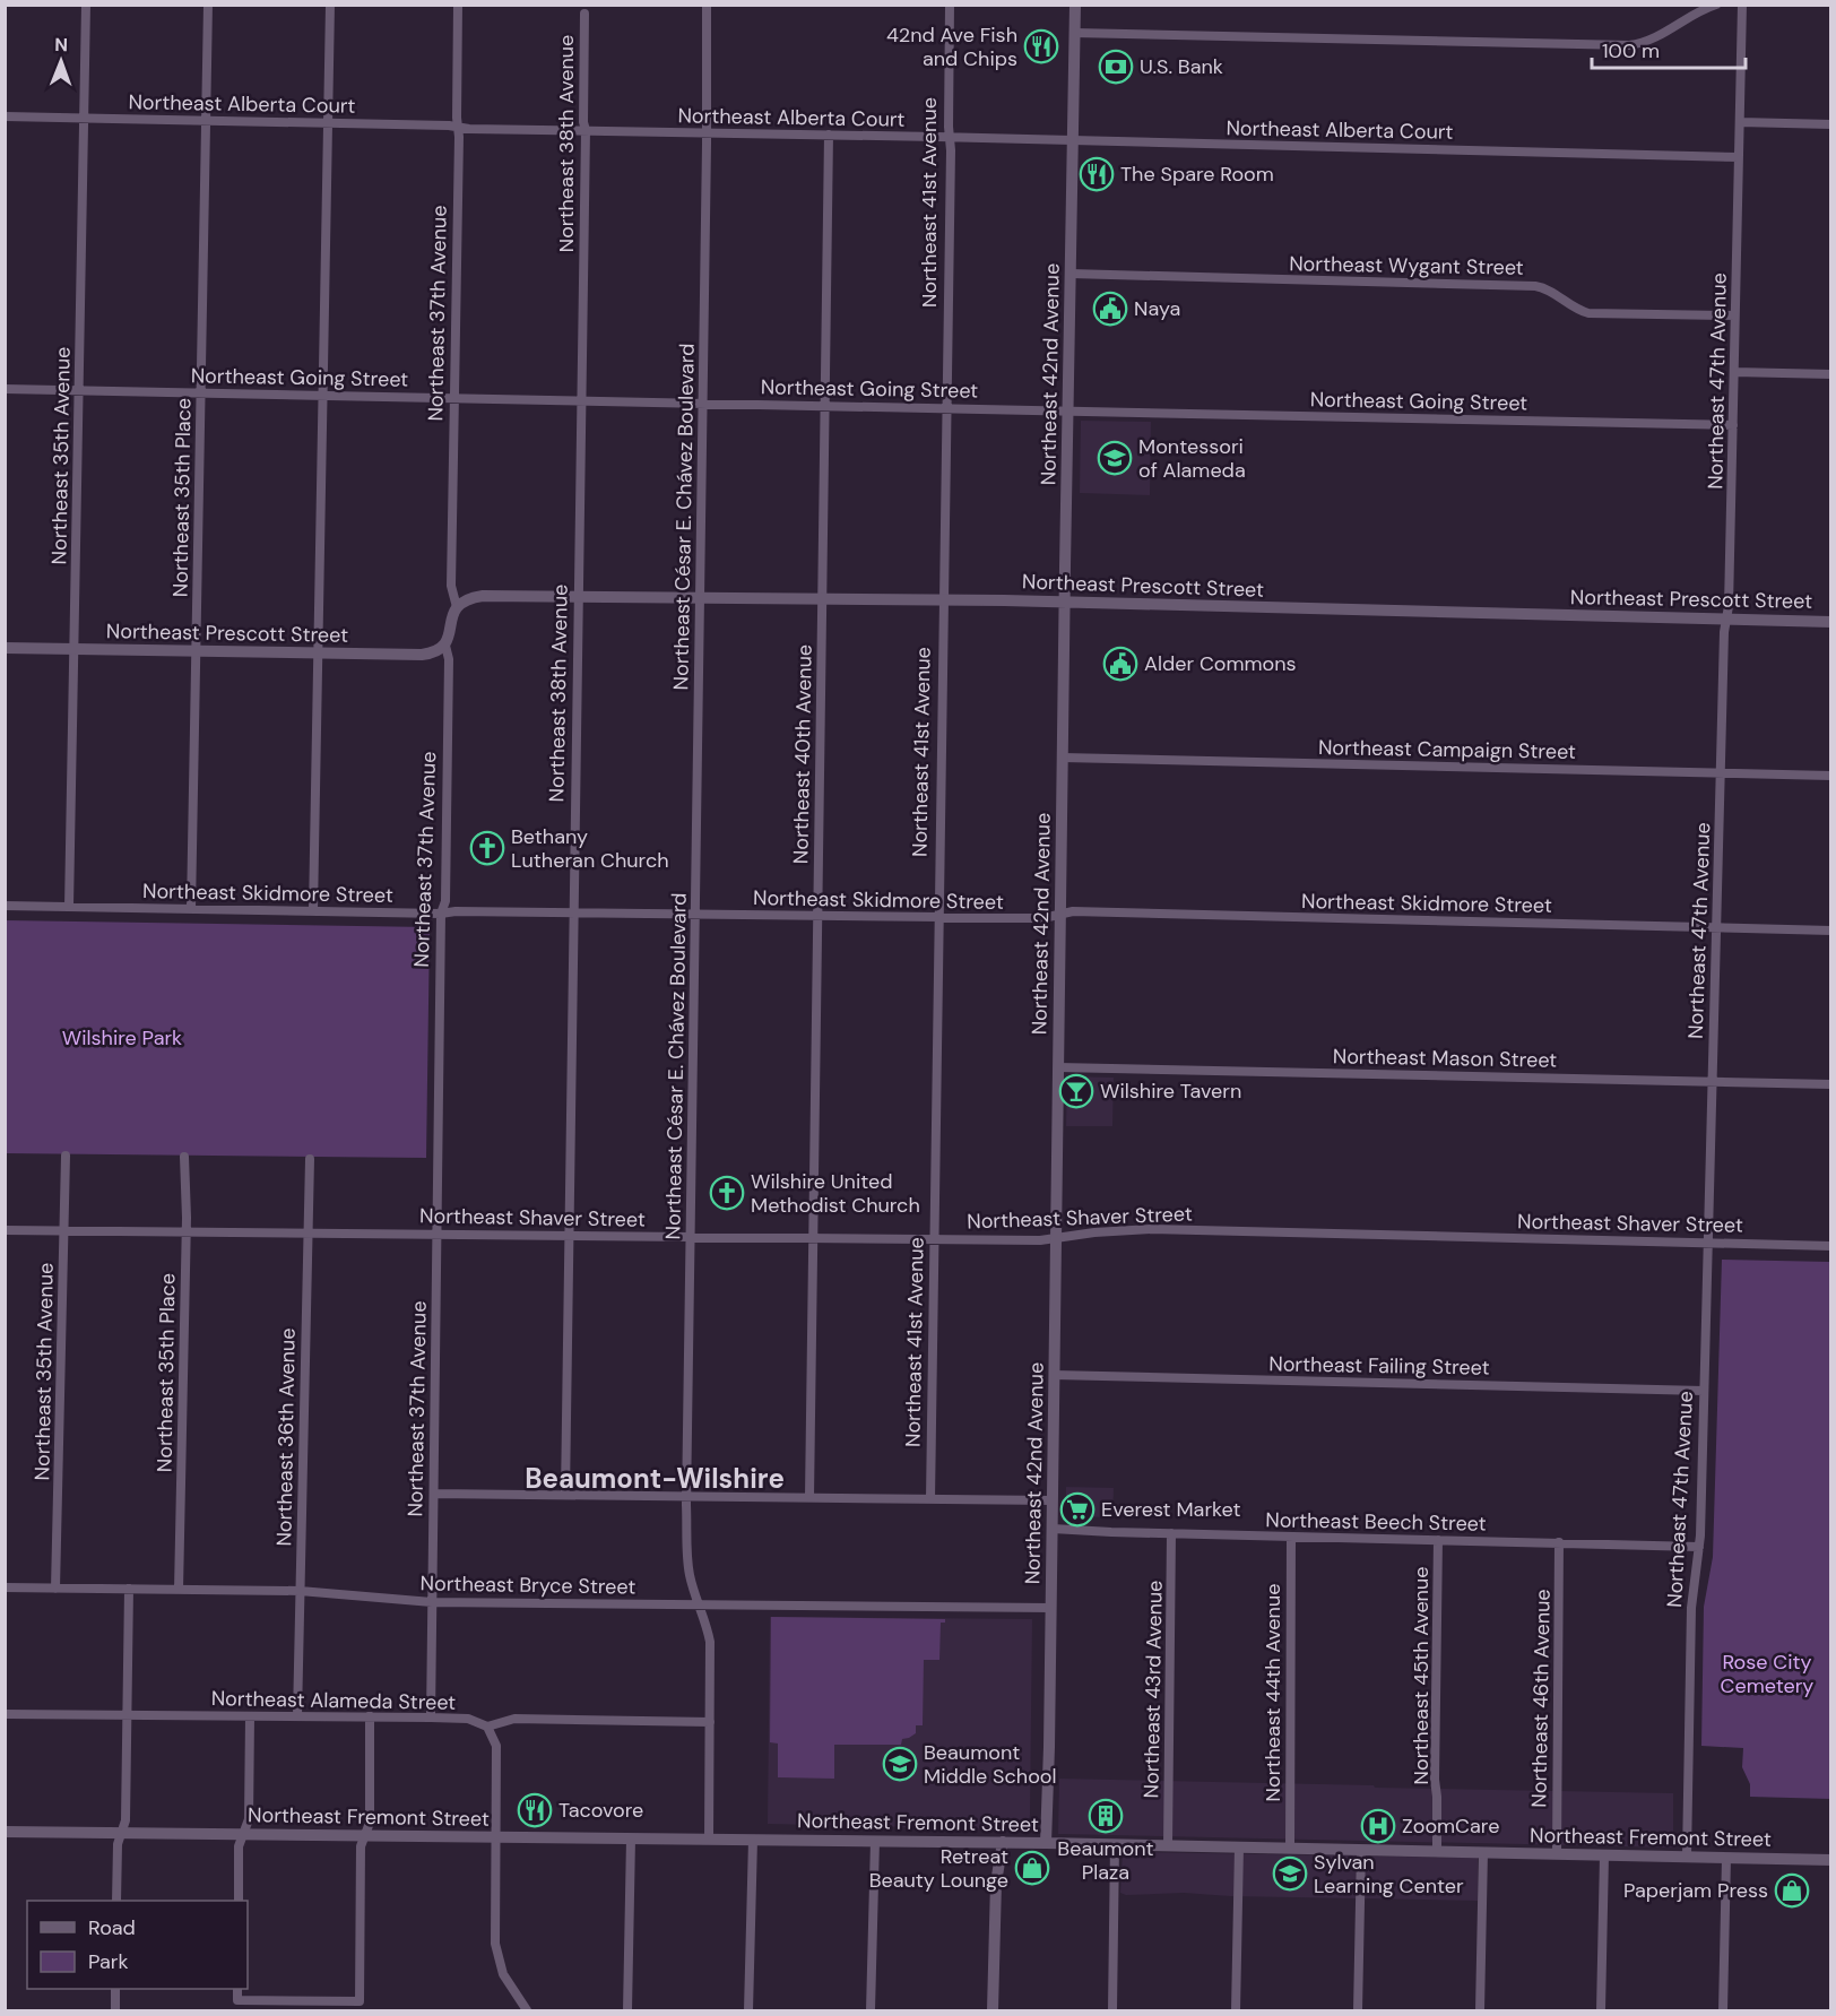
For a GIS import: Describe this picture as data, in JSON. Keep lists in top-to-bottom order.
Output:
{
  "streets": {
    "street": [
      "Northeast Alberta Court",
      "Northeast 38th Avenue",
      "Northeast 41st Avenue",
      "Northeast Wygant Street",
      "Northeast 37th Avenue",
      "Northeast 42nd Avenue",
      "Northeast Going Street",
      "Northeast 47th Avenue",
      "Northeast 35th Avenue",
      "Northeast 35th Place",
      "Northeast César E. Chávez Boulevard",
      "Northeast Prescott Street",
      "Northeast Campaign Street",
      "Northeast 40th Avenue",
      "Northeast Skidmore Street",
      "Northeast Mason Street",
      "Northeast Shaver Street",
      "Northeast Failing Street",
      "Northeast 36th Avenue",
      "Northeast Beech Street",
      "Northeast Bryce Street",
      "Northeast 45th Avenue",
      "Northeast 43rd Avenue",
      "Northeast 44th Avenue",
      "Northeast 46th Avenue",
      "Northeast Alameda Street",
      "Northeast Fremont Street"
    ]
  },
  "crossings": [
    ["Northeast Alberta Court", "Northeast 38th Avenue"],
    ["Northeast Alberta Court", "Northeast 41st Avenue"],
    ["Northeast Alberta Court", "Northeast 37th Avenue"],
    ["Northeast Alberta Court", "Northeast 42nd Avenue"],
    ["Northeast Alberta Court", "Northeast 47th Avenue"],
    ["Northeast Alberta Court", "Northeast 35th Avenue"],
    ["Northeast Alberta Court", "Northeast 35th Place"],
    ["Northeast Alberta Court", "Northeast César E. Chávez Boulevard"],
    ["Northeast Alberta Court", "Northeast 40th Avenue"],
    ["Northeast 38th Avenue", "Northeast Going Street"],
    ["Northeast 38th Avenue", "Northeast Prescott Street"],
    ["Northeast 38th Avenue", "Northeast Skidmore Street"],
    ["Northeast 38th Avenue", "Northeast Shaver Street"],
    ["Northeast 41st Avenue", "Northeast Going Street"],
    ["Northeast 41st Avenue", "Northeast Prescott Street"],
    ["Northeast 41st Avenue", "Northeast Skidmore Street"],
    ["Northeast 41st Avenue", "Northeast Shaver Street"],
    ["Northeast Wygant Street", "Northeast 42nd Avenue"],
    ["Northeast Wygant Street", "Northeast 47th Avenue"],
    ["Northeast 37th Avenue", "Northeast Going Street"],
    ["Northeast 37th Avenue", "Northeast Prescott Street"],
    ["Northeast 37th Avenue", "Northeast Skidmore Street"],
    ["Northeast 37th Avenue", "Northeast Shaver Street"],
    ["Northeast 37th Avenue", "Northeast Bryce Street"],
    ["Northeast 37th Avenue", "Northeast Alameda Street"],
    ["Northeast 42nd Avenue", "Northeast Going Street"],
    ["Northeast 42nd Avenue", "Northeast Prescott Street"],
    ["Northeast 42nd Avenue", "Northeast Campaign Street"],
    ["Northeast 42nd Avenue", "Northeast Skidmore Street"],
    ["Northeast 42nd Avenue", "Northeast Mason Street"],
    ["Northeast 42nd Avenue", "Northeast Shaver Street"],
    ["Northeast 42nd Avenue", "Northeast Failing Street"],
    ["Northeast 42nd Avenue", "Northeast Beech Street"],
    ["Northeast 42nd Avenue", "Northeast Bryce Street"],
    ["Northeast 42nd Avenue", "Northeast Fremont Street"],
    ["Northeast Going Street", "Northeast 47th Avenue"],
    ["Northeast Going Street", "Northeast 35th Avenue"],
    ["Northeast Going Street", "Northeast 35th Place"],
    ["Northeast Going Street", "Northeast César E. Chávez Boulevard"],
    ["Northeast Going Street", "Northeast 40th Avenue"],
    ["Northeast 47th Avenue", "Northeast Prescott Street"],
    ["Northeast 47th Avenue", "Northeast Campaign Street"],
    ["Northeast 47th Avenue", "Northeast Skidmore Street"],
    ["Northeast 47th Avenue", "Northeast Mason Street"],
    ["Northeast 47th Avenue", "Northeast Shaver Street"],
    ["Northeast 47th Avenue", "Northeast Failing Street"],
    ["Northeast 47th Avenue", "Northeast Beech Street"],
    ["Northeast 47th Avenue", "Northeast Fremont Street"],
    ["Northeast 35th Avenue", "Northeast Prescott Street"],
    ["Northeast 35th Avenue", "Northeast Skidmore Street"],
    ["Northeast 35th Avenue", "Northeast Shaver Street"],
    ["Northeast 35th Avenue", "Northeast Bryce Street"],
    ["Northeast 35th Place", "Northeast Prescott Street"],
    ["Northeast 35th Place", "Northeast Skidmore Street"],
    ["Northeast 35th Place", "Northeast Shaver Street"],
    ["Northeast 35th Place", "Northeast Bryce Street"],
    ["Northeast César E. Chávez Boulevard", "Northeast Prescott Street"],
    ["Northeast César E. Chávez Boulevard", "Northeast Skidmore Street"],
    ["Northeast César E. Chávez Boulevard", "Northeast Shaver Street"],
    ["Northeast César E. Chávez Boulevard", "Northeast Bryce Street"],
    ["Northeast César E. Chávez Boulevard", "Northeast Fremont Street"],
    ["Northeast Prescott Street", "Northeast 40th Avenue"],
    ["Northeast 40th Avenue", "Northeast Skidmore Street"],
    ["Northeast 40th Avenue", "Northeast Shaver Street"],
    ["Northeast Shaver Street", "Northeast 36th Avenue"],
    ["Northeast 36th Avenue", "Northeast Bryce Street"],
    ["Northeast 36th Avenue", "Northeast Alameda Street"],
    ["Northeast Beech Street", "Northeast 45th Avenue"],
    ["Northeast Beech Street", "Northeast 43rd Avenue"],
    ["Northeast Beech Street", "Northeast 44th Avenue"],
    ["Northeast Beech Street", "Northeast 46th Avenue"],
    ["Northeast 45th Avenue", "Northeast Fremont Street"],
    ["Northeast 43rd Avenue", "Northeast Fremont Street"],
    ["Northeast 44th Avenue", "Northeast Fremont Street"],
    ["Northeast 46th Avenue", "Northeast Fremont Street"]
  ],
  "districts": ["Beaumont-Wilshire"],
  "parks": ["Wilshire Park", "Rose City Cemetery"],
  "places": {
    "restaurant": ["42nd Ave Fish and Chips", "The Spare Room", "Tacovore"],
    "bank": ["U.S. Bank"],
    "public building": ["Naya", "Alder Commons"],
    "school or university": ["Montessori of Alameda", "Beaumont Middle School", "Sylvan Learning Center"],
    "church": ["Bethany Lutheran Church", "Wilshire United Methodist Church"],
    "bar": ["Wilshire Tavern"],
    "supermarket": ["Everest Market"],
    "building": ["Beaumont Plaza"],
    "hospital": ["ZoomCare"],
    "shop": ["Retreat Beauty Lounge", "Paperjam Press"]
  },
  "legend": ["Road", "Park"],
  "scale_bar": "100 m",
  "north": "top"
}
